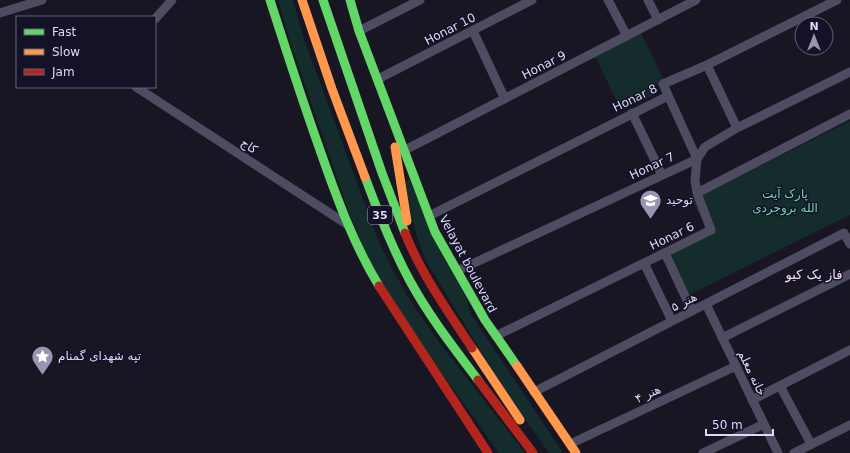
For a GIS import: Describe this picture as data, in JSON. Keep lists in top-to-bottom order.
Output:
{
  "streets": {
    "main road": ["35", "Velayat boulevard"],
    "street": [
      "Honar 10",
      "Honar 9",
      "Honar 8",
      "کاج",
      "Honar 7",
      "Honar 6",
      "هنر ۵",
      "خانه معلم",
      "هنر ۴"
    ]
  },
  "crossings": [
    ["Honar 10", "Velayat boulevard"],
    ["Honar 9", "Velayat boulevard"],
    ["Honar 8", "Velayat boulevard"],
    ["Honar 7", "Velayat boulevard"],
    ["Honar 6", "Velayat boulevard"],
    ["Velayat boulevard", "هنر ۵"],
    ["Velayat boulevard", "هنر ۴"],
    ["هنر ۵", "خانه معلم"],
    ["خانه معلم", "هنر ۴"]
  ],
  "districts": ["فاز یک کیو"],
  "parks": ["پارک آیت الله بروجردی"],
  "places": {
    "school or university": ["توحید"],
    "place": ["تپه شهدای گمنام"]
  },
  "legend": ["Fast", "Slow", "Jam"],
  "scale_bar": "50 m",
  "north": "top"
}
